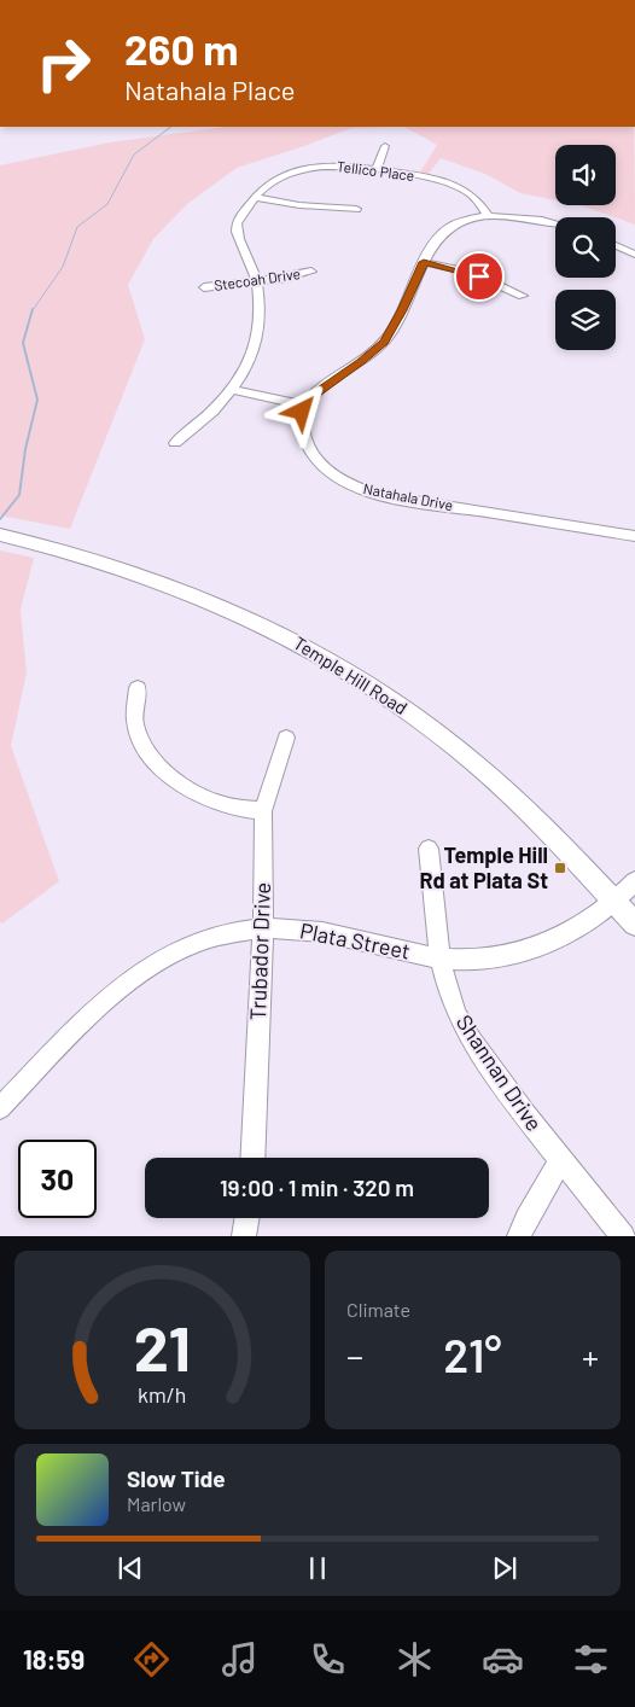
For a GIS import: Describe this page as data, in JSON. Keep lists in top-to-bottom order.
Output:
{
  "streets": {
    "main road": ["Temple Hill Road"],
    "street": [
      "Tellico Place",
      "Stecoah Drive",
      "Natahala Drive",
      "Plata Street",
      "Trubador Drive",
      "Shannan Drive"
    ]
  },
  "crossings": [
    ["Tellico Place", "Stecoah Drive"],
    ["Temple Hill Road", "Plata Street"],
    ["Plata Street", "Trubador Drive"],
    ["Plata Street", "Shannan Drive"]
  ],
  "places": {
    "transit": ["Temple Hill Rd at Plata St"]
  },
  "page": {
    "turn": ["260 m", "Natahala Place"],
    "limit": "30",
    "trip": "19:00 · 1 min · 320 m",
    "tile": "Climate",
    "heat": ["−", "21°", "+"],
    "song": ["Slow Tide", "Marlow"],
    "tabs": "18:59",
    "gauge": ["21", "km/h"]
  }
}
